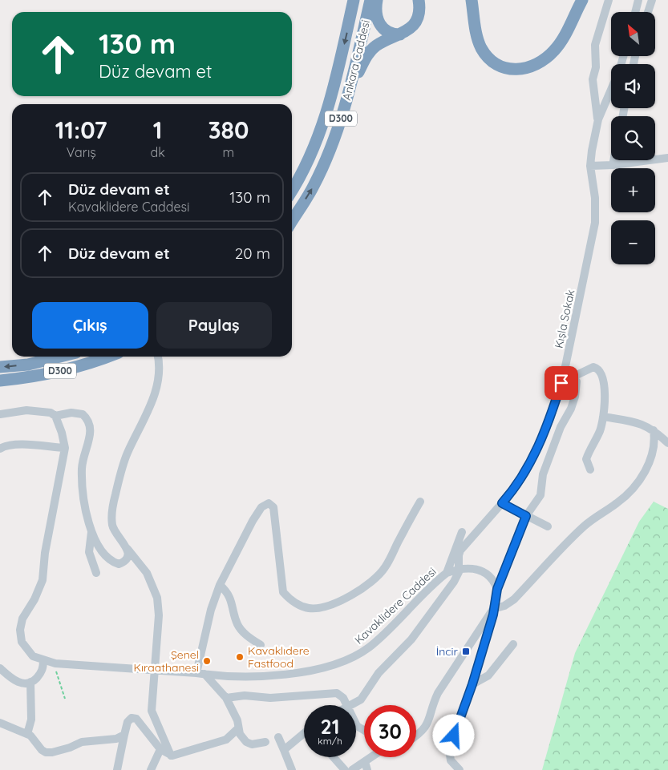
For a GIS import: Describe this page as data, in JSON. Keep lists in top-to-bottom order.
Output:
{
  "streets": {
    "highway": ["Ankara Caddesi", "D300"],
    "street": ["Kışla Sokak", "Kavaklidere Caddesi"]
  },
  "crossings": [
    ["Kışla Sokak", "Kavaklidere Caddesi"]
  ],
  "places": {
    "transit": ["İncir"],
    "other": ["Kavaklıdere Fastfood", "Şenel Kıraathanesi"]
  },
  "north": "top left",
  "page": {
    "map_buttons": ["+", "−"],
    "turn": ["130 m", "Düz devam et"],
    "eta": [
      "11:07",
      "Varış",
      "1",
      "dk",
      "380",
      "m"
    ],
    "list": [
      {
        "name": "Düz devam et",
        "note": "Kavaklidere Caddesi",
        "value": "130 m"
      },
      {
        "name": "Düz devam et",
        "value": "20 m"
      }
    ],
    "buttons": ["Çıkış", "Paylaş"],
    "speed": "21 km/h",
    "limit": "30"
  }
}
